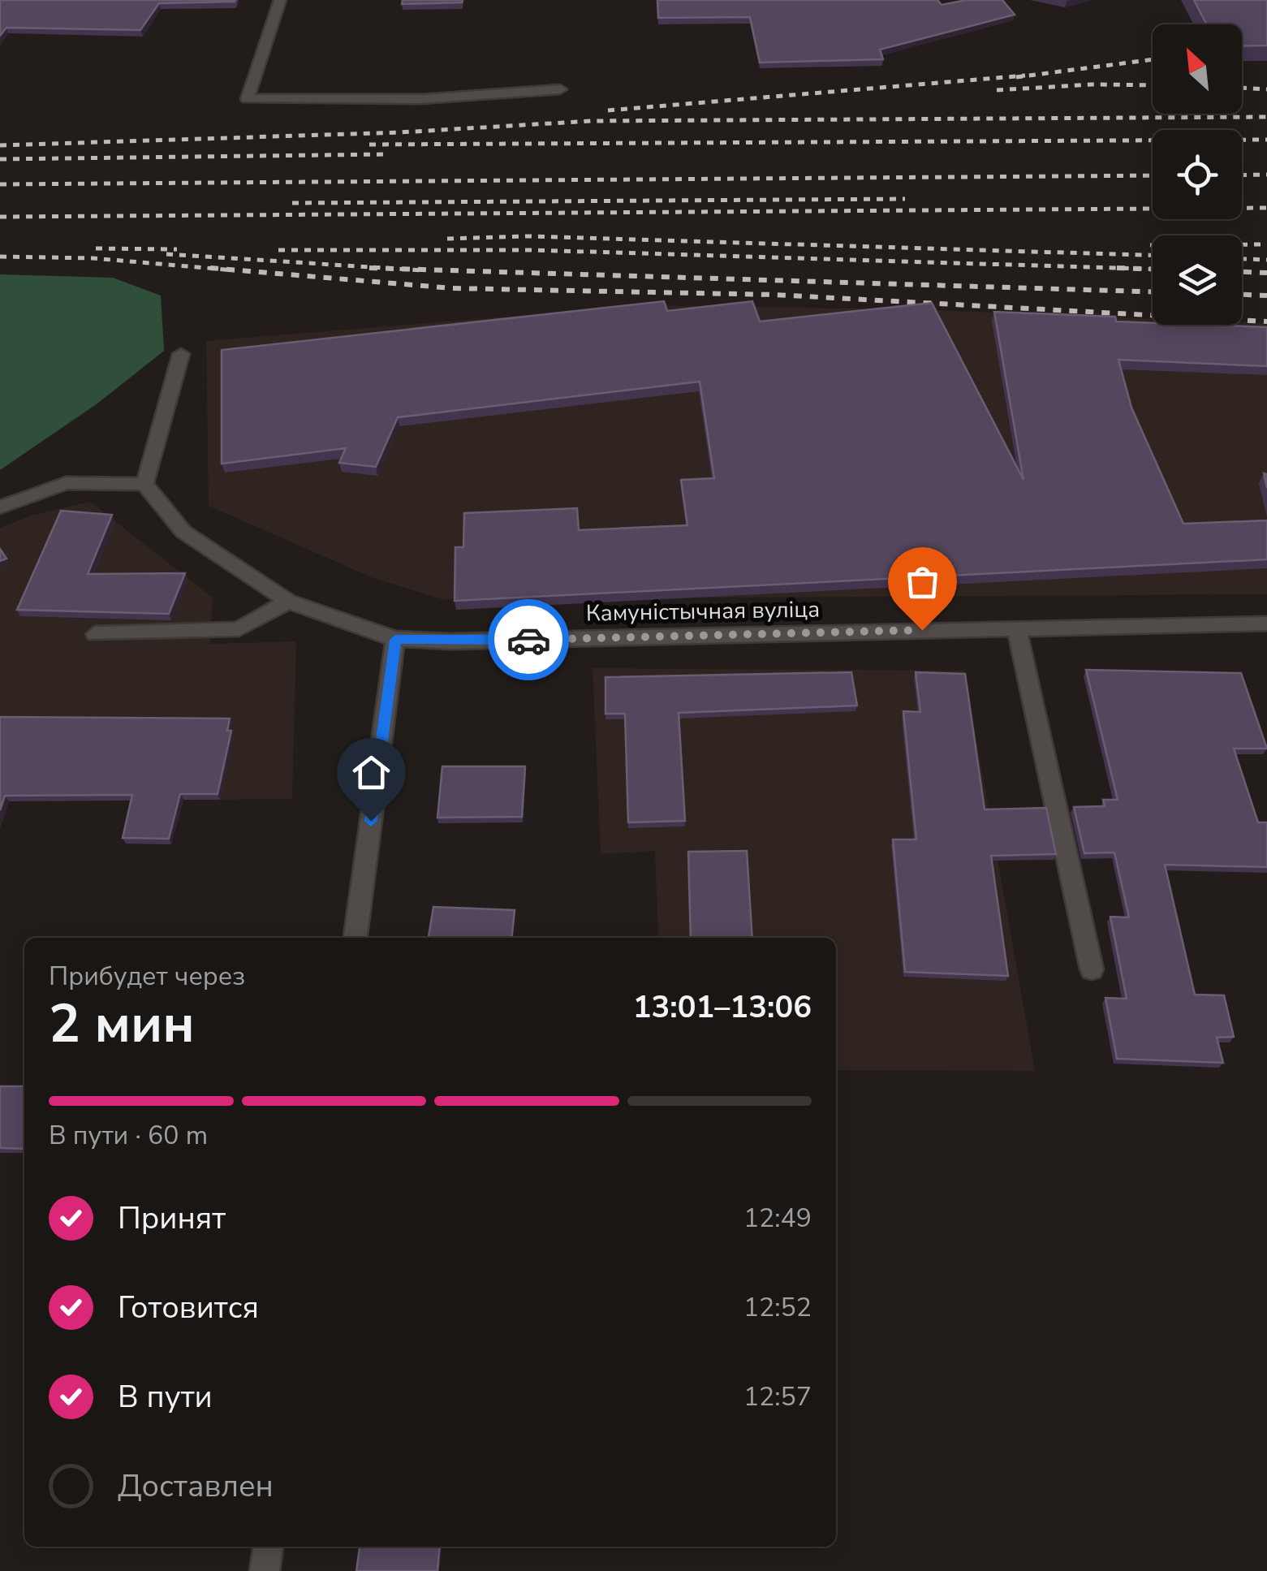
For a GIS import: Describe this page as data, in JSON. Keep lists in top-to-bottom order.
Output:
{
  "streets": {
    "street": ["Камуністычная вуліца"]
  },
  "north": "top left",
  "page": {
    "heading": ["2 мин", "Прибудет через", "13:01–13:06"],
    "bar": "В пути · 60 m",
    "list": [
      ["Принят", "12:49"],
      ["Готовится", "12:52"],
      ["В пути", "12:57"],
      "Доставлен"
    ]
  }
}
